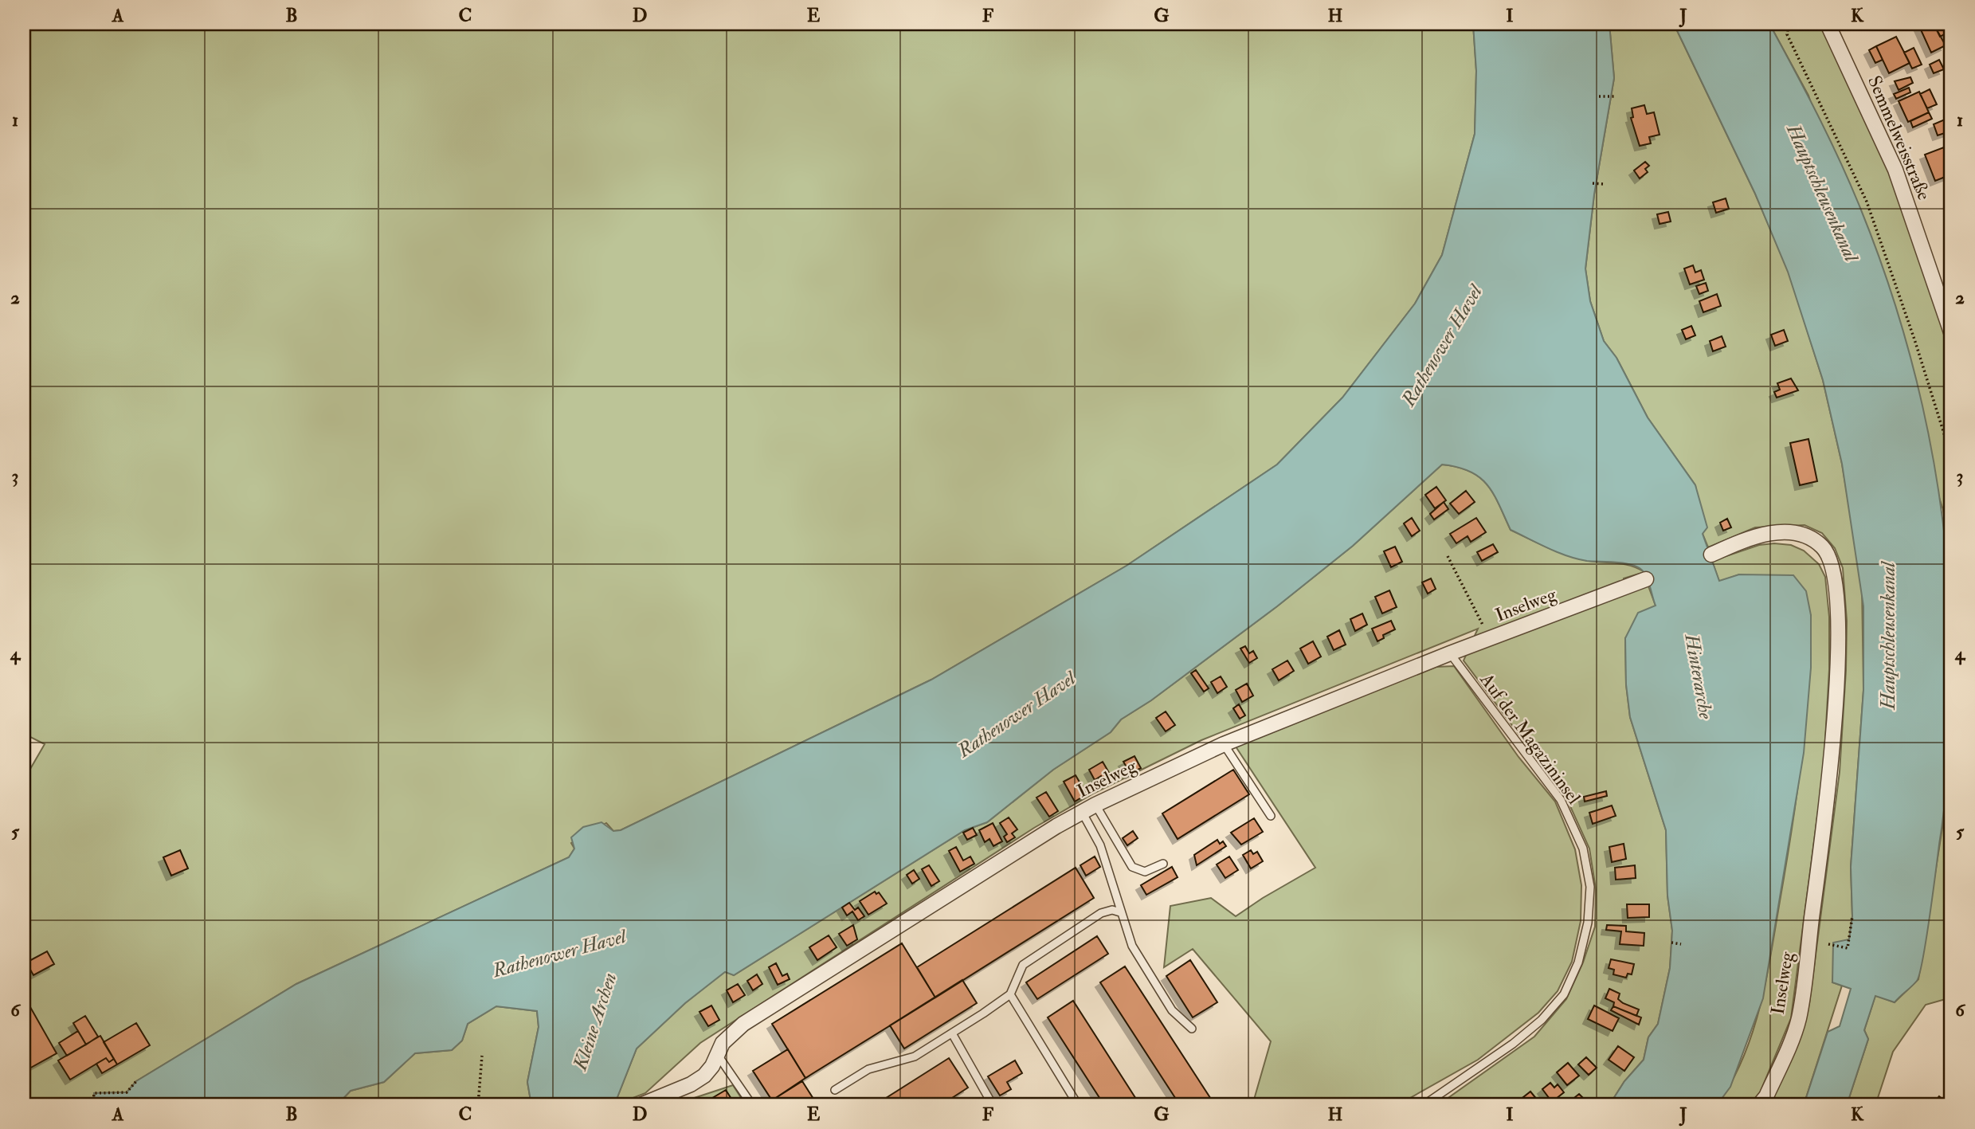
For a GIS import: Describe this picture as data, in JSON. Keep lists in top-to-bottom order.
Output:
{
  "streets": {
    "street": ["Semmelweisstraße", "Inselweg"],
    "lane": ["Auf der Magazininsel"]
  },
  "crossings": [
    ["Inselweg", "Auf der Magazininsel"]
  ],
  "water": [
    "Hauptschleusenkanal",
    "Rathenower Havel",
    "Hinterarche",
    "Kleine Archen"
  ],
  "grid": {
    "columns": [
      "A",
      "B",
      "C",
      "D",
      "E",
      "F",
      "G",
      "H",
      "I",
      "J",
      "K"
    ],
    "rows": [
      "1",
      "2",
      "3",
      "4",
      "5",
      "6"
    ]
  }
}
